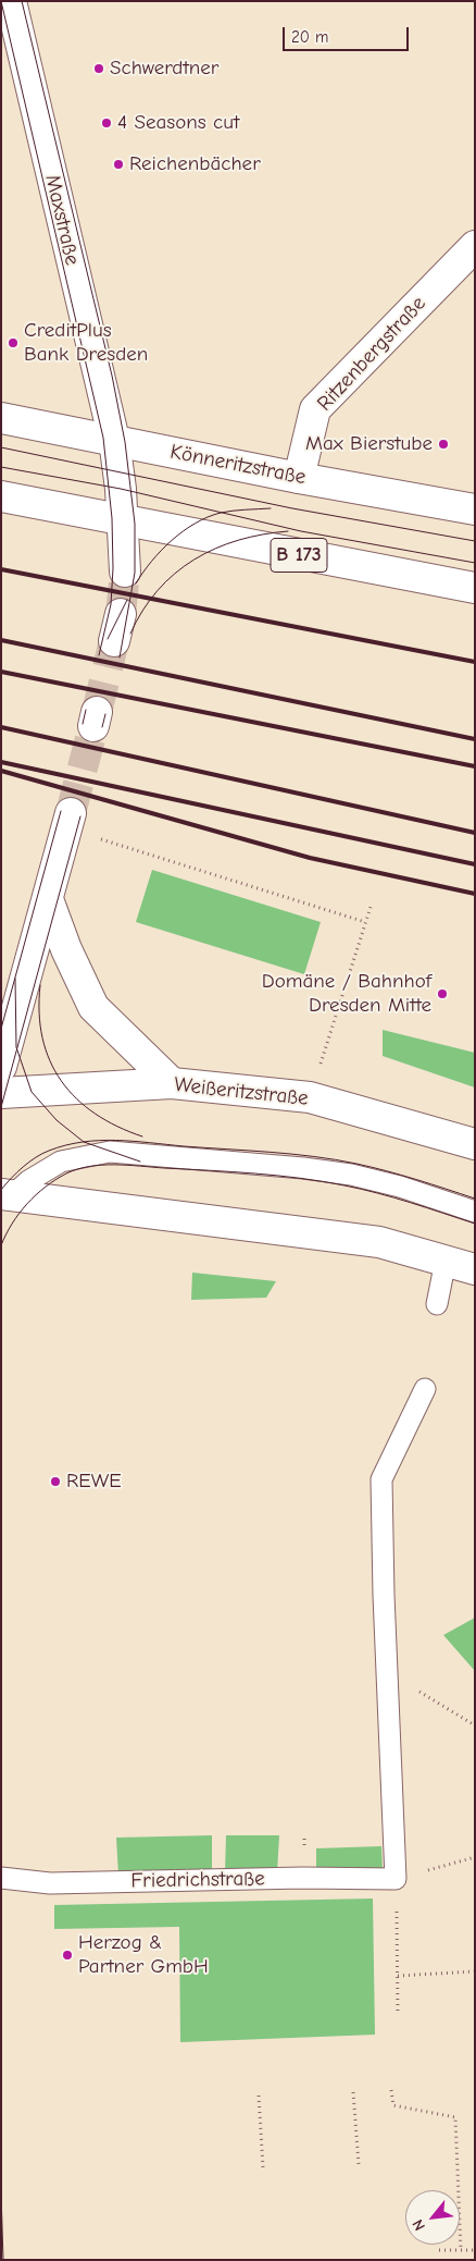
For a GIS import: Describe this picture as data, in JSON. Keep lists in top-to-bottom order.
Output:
{
  "streets": {
    "main road": [
      "Maxstraße",
      "Ritzenbergstraße",
      "Könneritzstraße",
      "B 173",
      "Weißeritzstraße"
    ],
    "lane": ["Friedrichstraße"]
  },
  "crossings": [
    ["Maxstraße", "Könneritzstraße"],
    ["Ritzenbergstraße", "Könneritzstraße"]
  ],
  "places": [
    "Schwerdtner",
    "4 Seasons cut",
    "Reichenbächer",
    "CreditPlus Bank Dresden",
    "Max Bierstube",
    "Domäne / Bahnhof Dresden Mitte",
    "REWE",
    "Herzog & Partner GmbH"
  ],
  "scale_bar": "20 m",
  "north": "bottom left"
}
